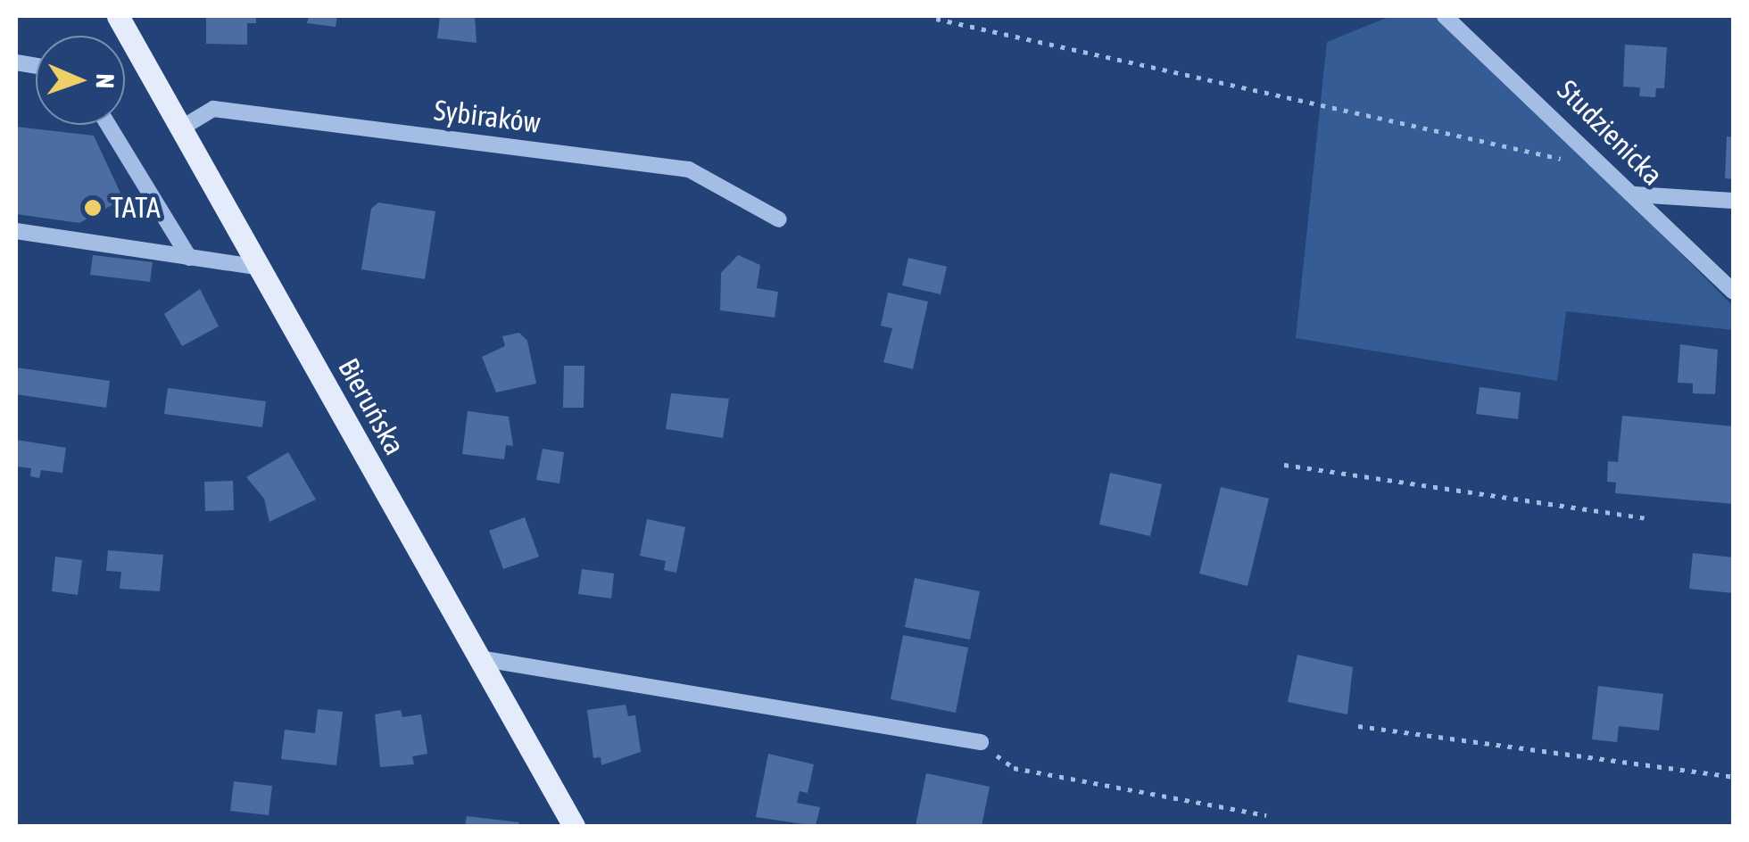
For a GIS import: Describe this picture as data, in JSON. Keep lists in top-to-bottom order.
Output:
{
  "streets": {
    "main road": ["Bieruńska"],
    "street": ["Sybiraków", "Studzienicka"]
  },
  "crossings": [
    ["Sybiraków", "Bieruńska"]
  ],
  "places": ["TATA"],
  "north": "right"
}
